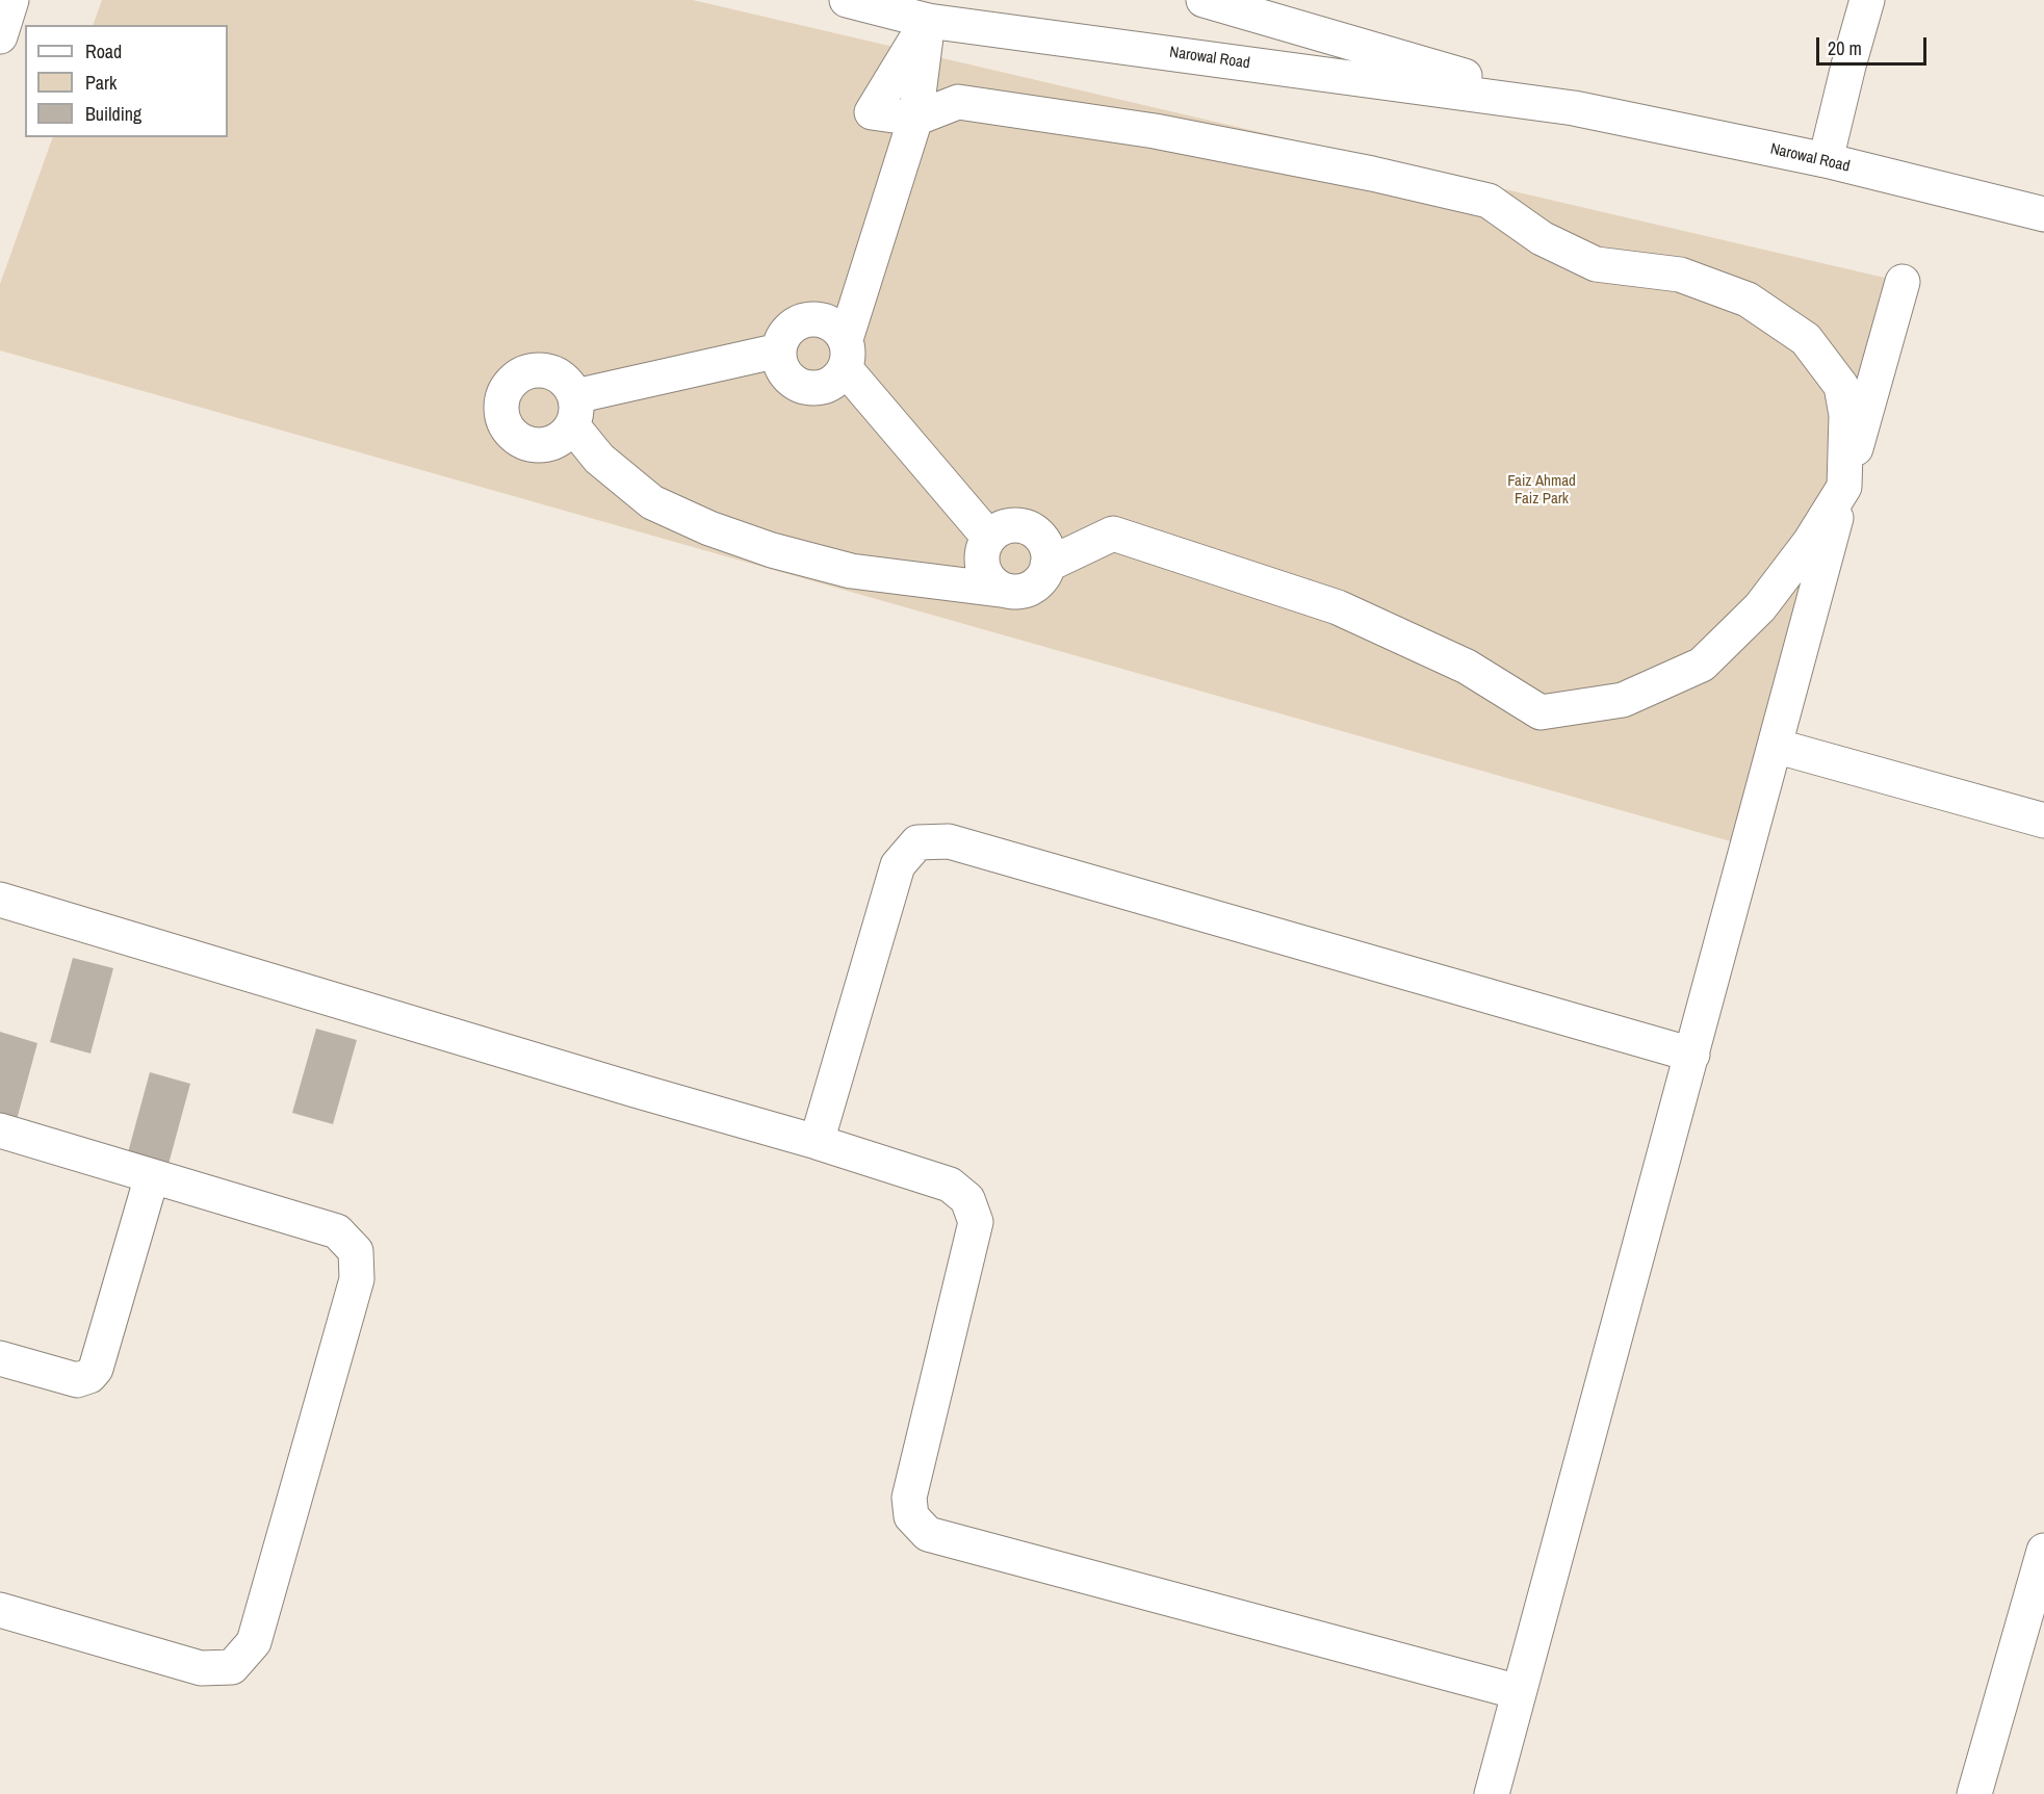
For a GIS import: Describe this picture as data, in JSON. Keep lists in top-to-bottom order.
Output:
{
  "streets": {
    "street": ["Narowal Road"]
  },
  "parks": ["Faiz Ahmad Faiz Park"],
  "legend": ["Road", "Park", "Building"],
  "scale_bar": "20 m"
}
